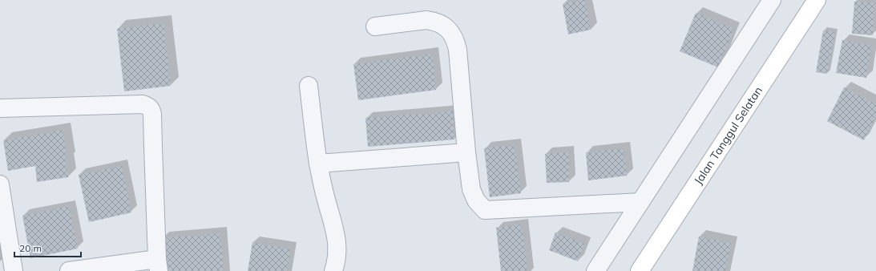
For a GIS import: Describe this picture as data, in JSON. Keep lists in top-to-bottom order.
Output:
{
  "streets": {
    "street": ["Jalan Tanggul Selatan"]
  },
  "scale_bar": "20 m"
}
